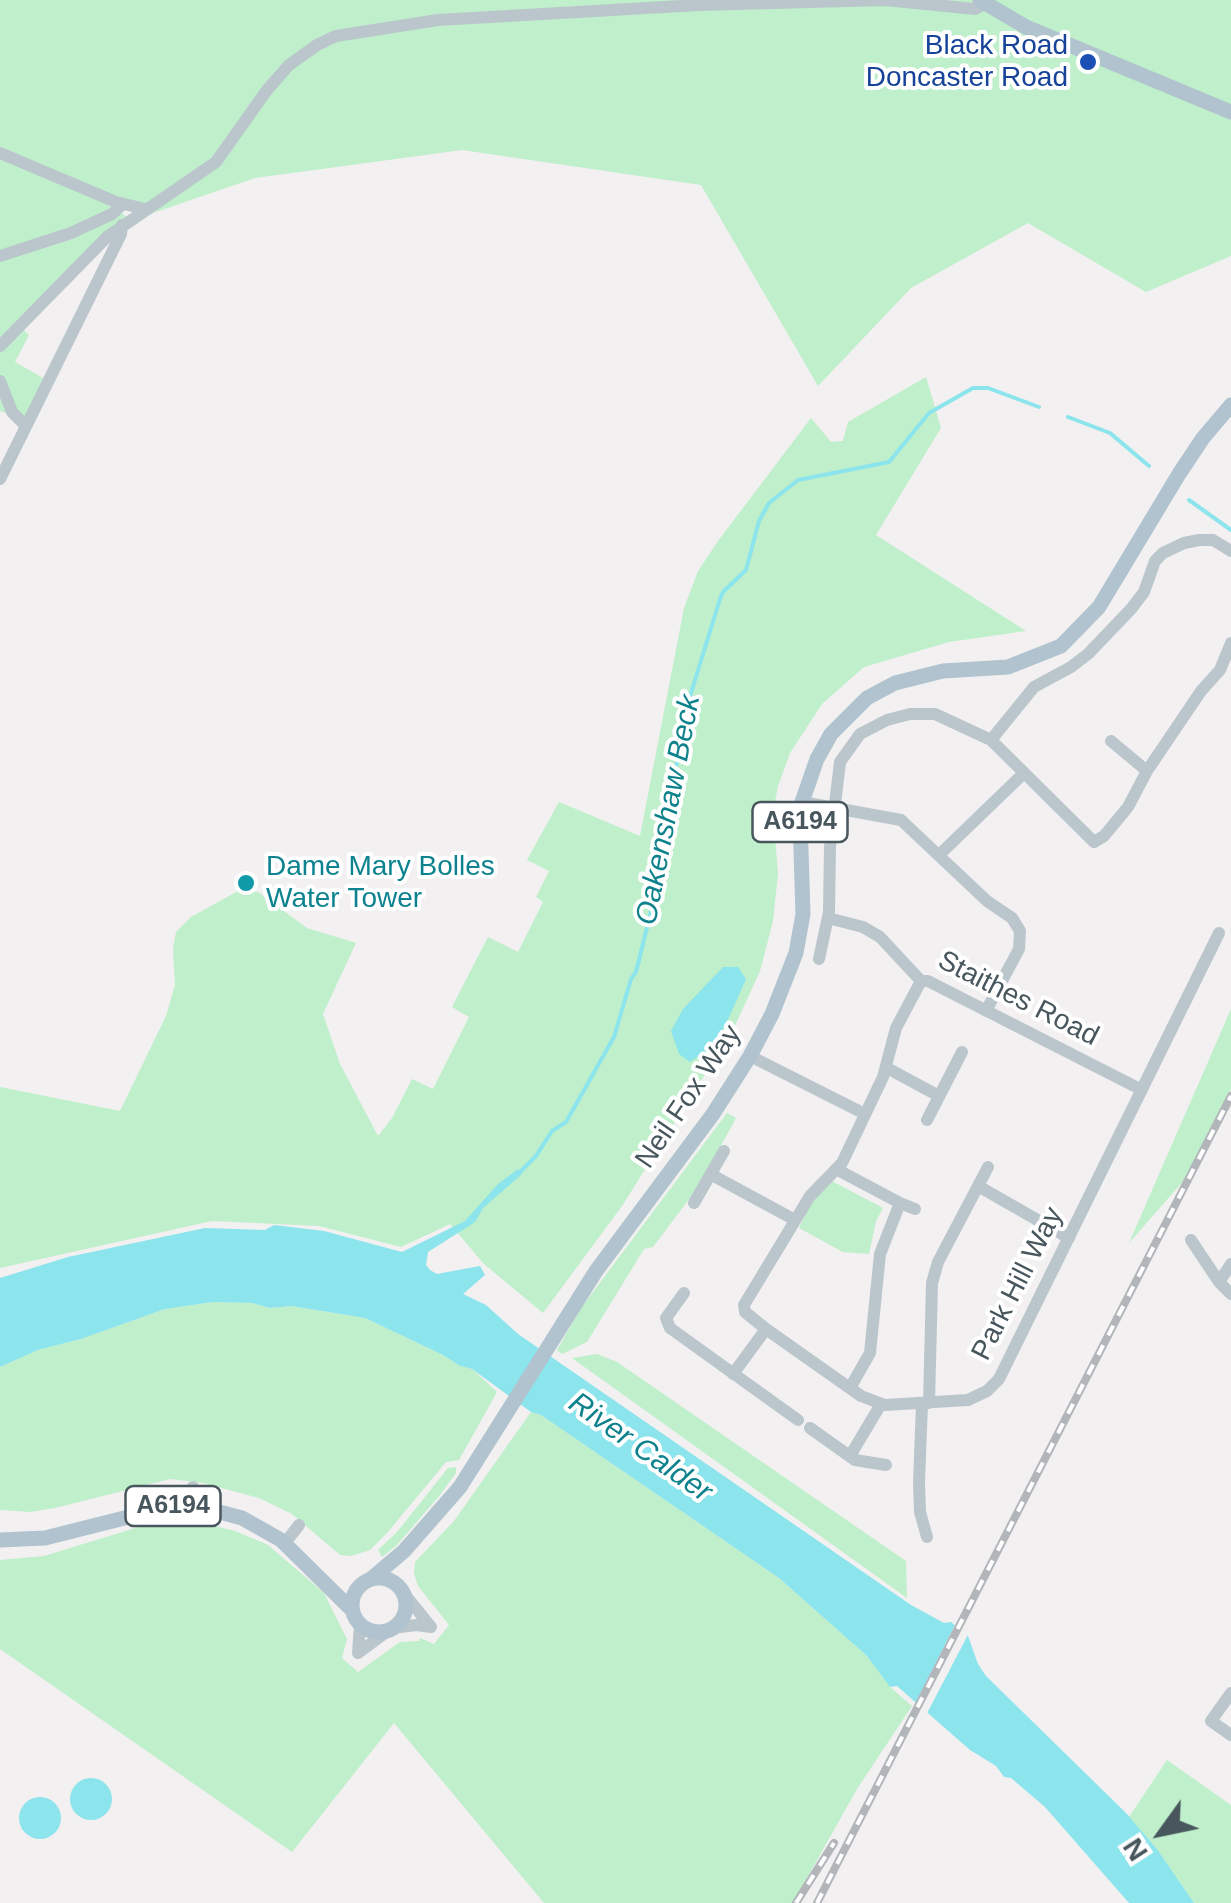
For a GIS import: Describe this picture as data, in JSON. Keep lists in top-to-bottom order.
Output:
{
  "streets": {
    "main road": ["A6194", "Neil Fox Way"],
    "street": ["Staithes Road", "Park Hill Way"]
  },
  "crossings": [
    ["A6194", "Neil Fox Way"],
    ["Staithes Road", "Park Hill Way"]
  ],
  "water": ["Oakenshaw Beck", "River Calder"],
  "places": ["Black Road Doncaster Road", "Dame Mary Bolles Water Tower"],
  "north": "bottom left"
}
